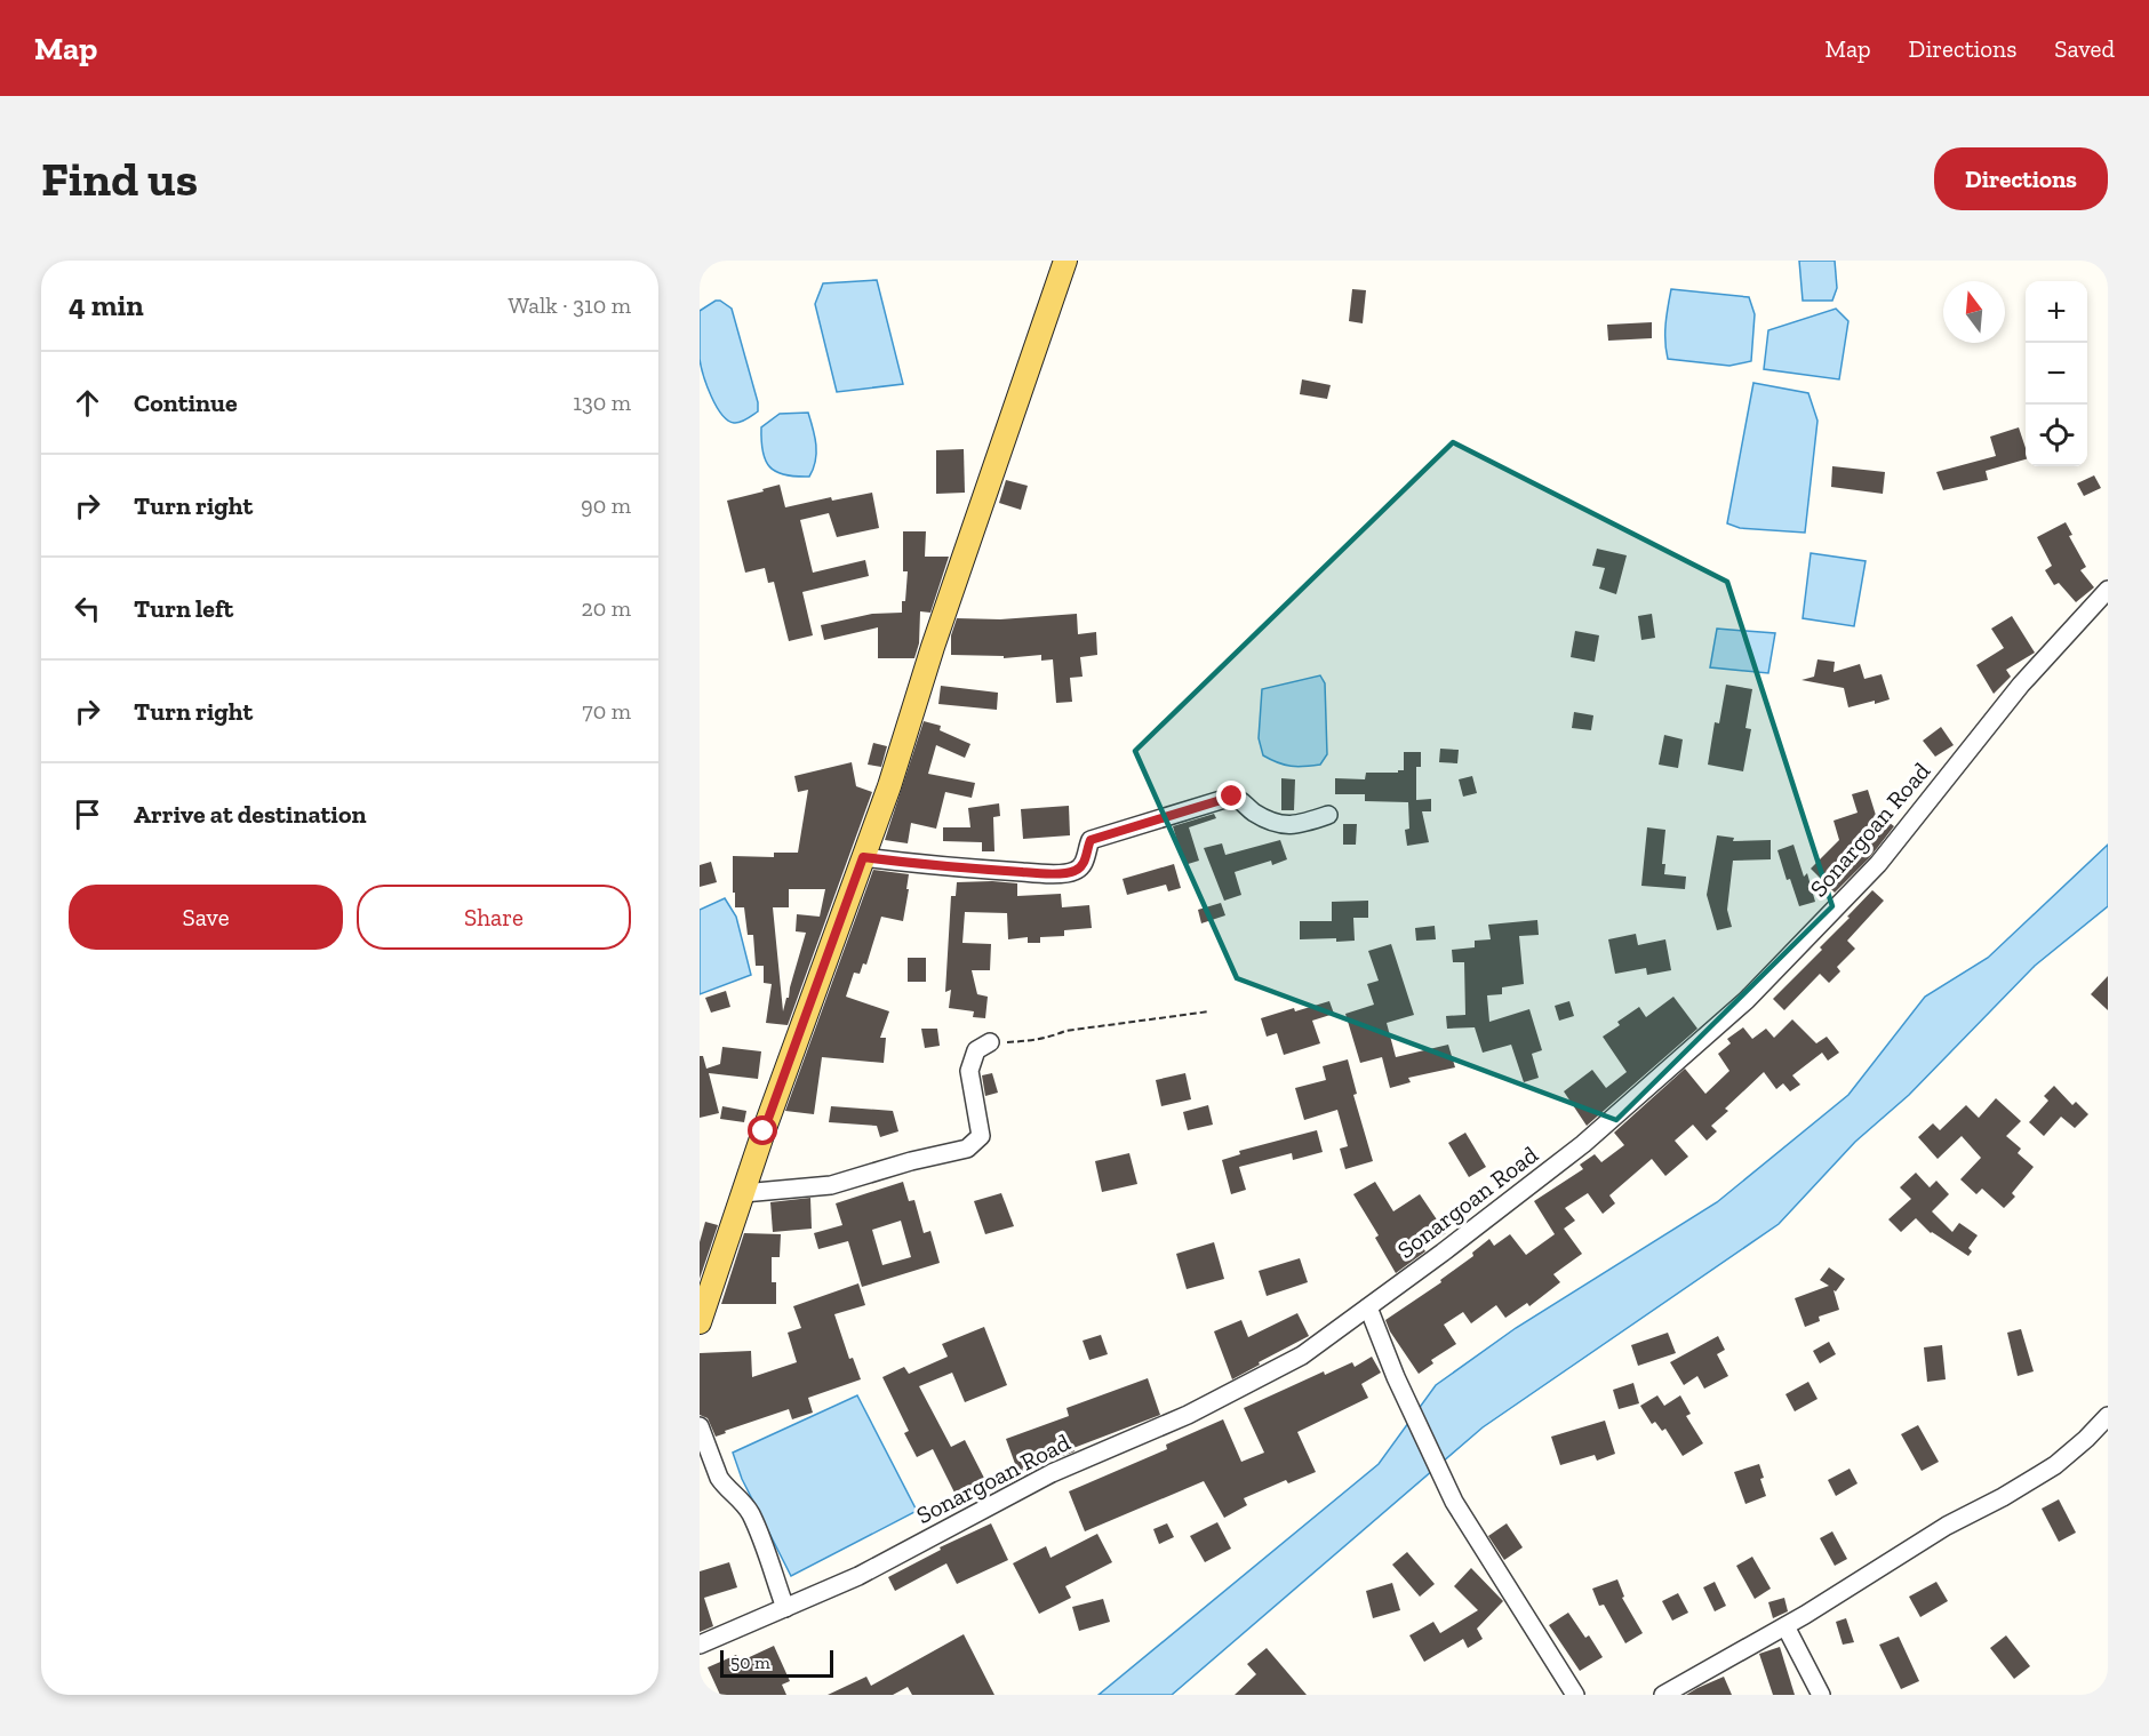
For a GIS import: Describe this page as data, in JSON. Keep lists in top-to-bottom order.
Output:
{
  "streets": {
    "street": ["Sonargoan Road"]
  },
  "scale_bar": "50 m",
  "north": "top",
  "page": {
    "header": "Map",
    "nav": ["Map", "Directions", "Saved"],
    "buttons": [
      "Directions",
      ["Save", "Share"]
    ],
    "title": "Find us",
    "heading": ["4 min", "Walk · 310 m"],
    "map_buttons": ["+", "−"],
    "list": [
      ["Continue", "130 m"],
      ["Turn right", "90 m"],
      ["Turn left", "20 m"],
      ["Turn right", "70 m"],
      "Arrive at destination"
    ],
    "scale": "50 m"
  }
}
